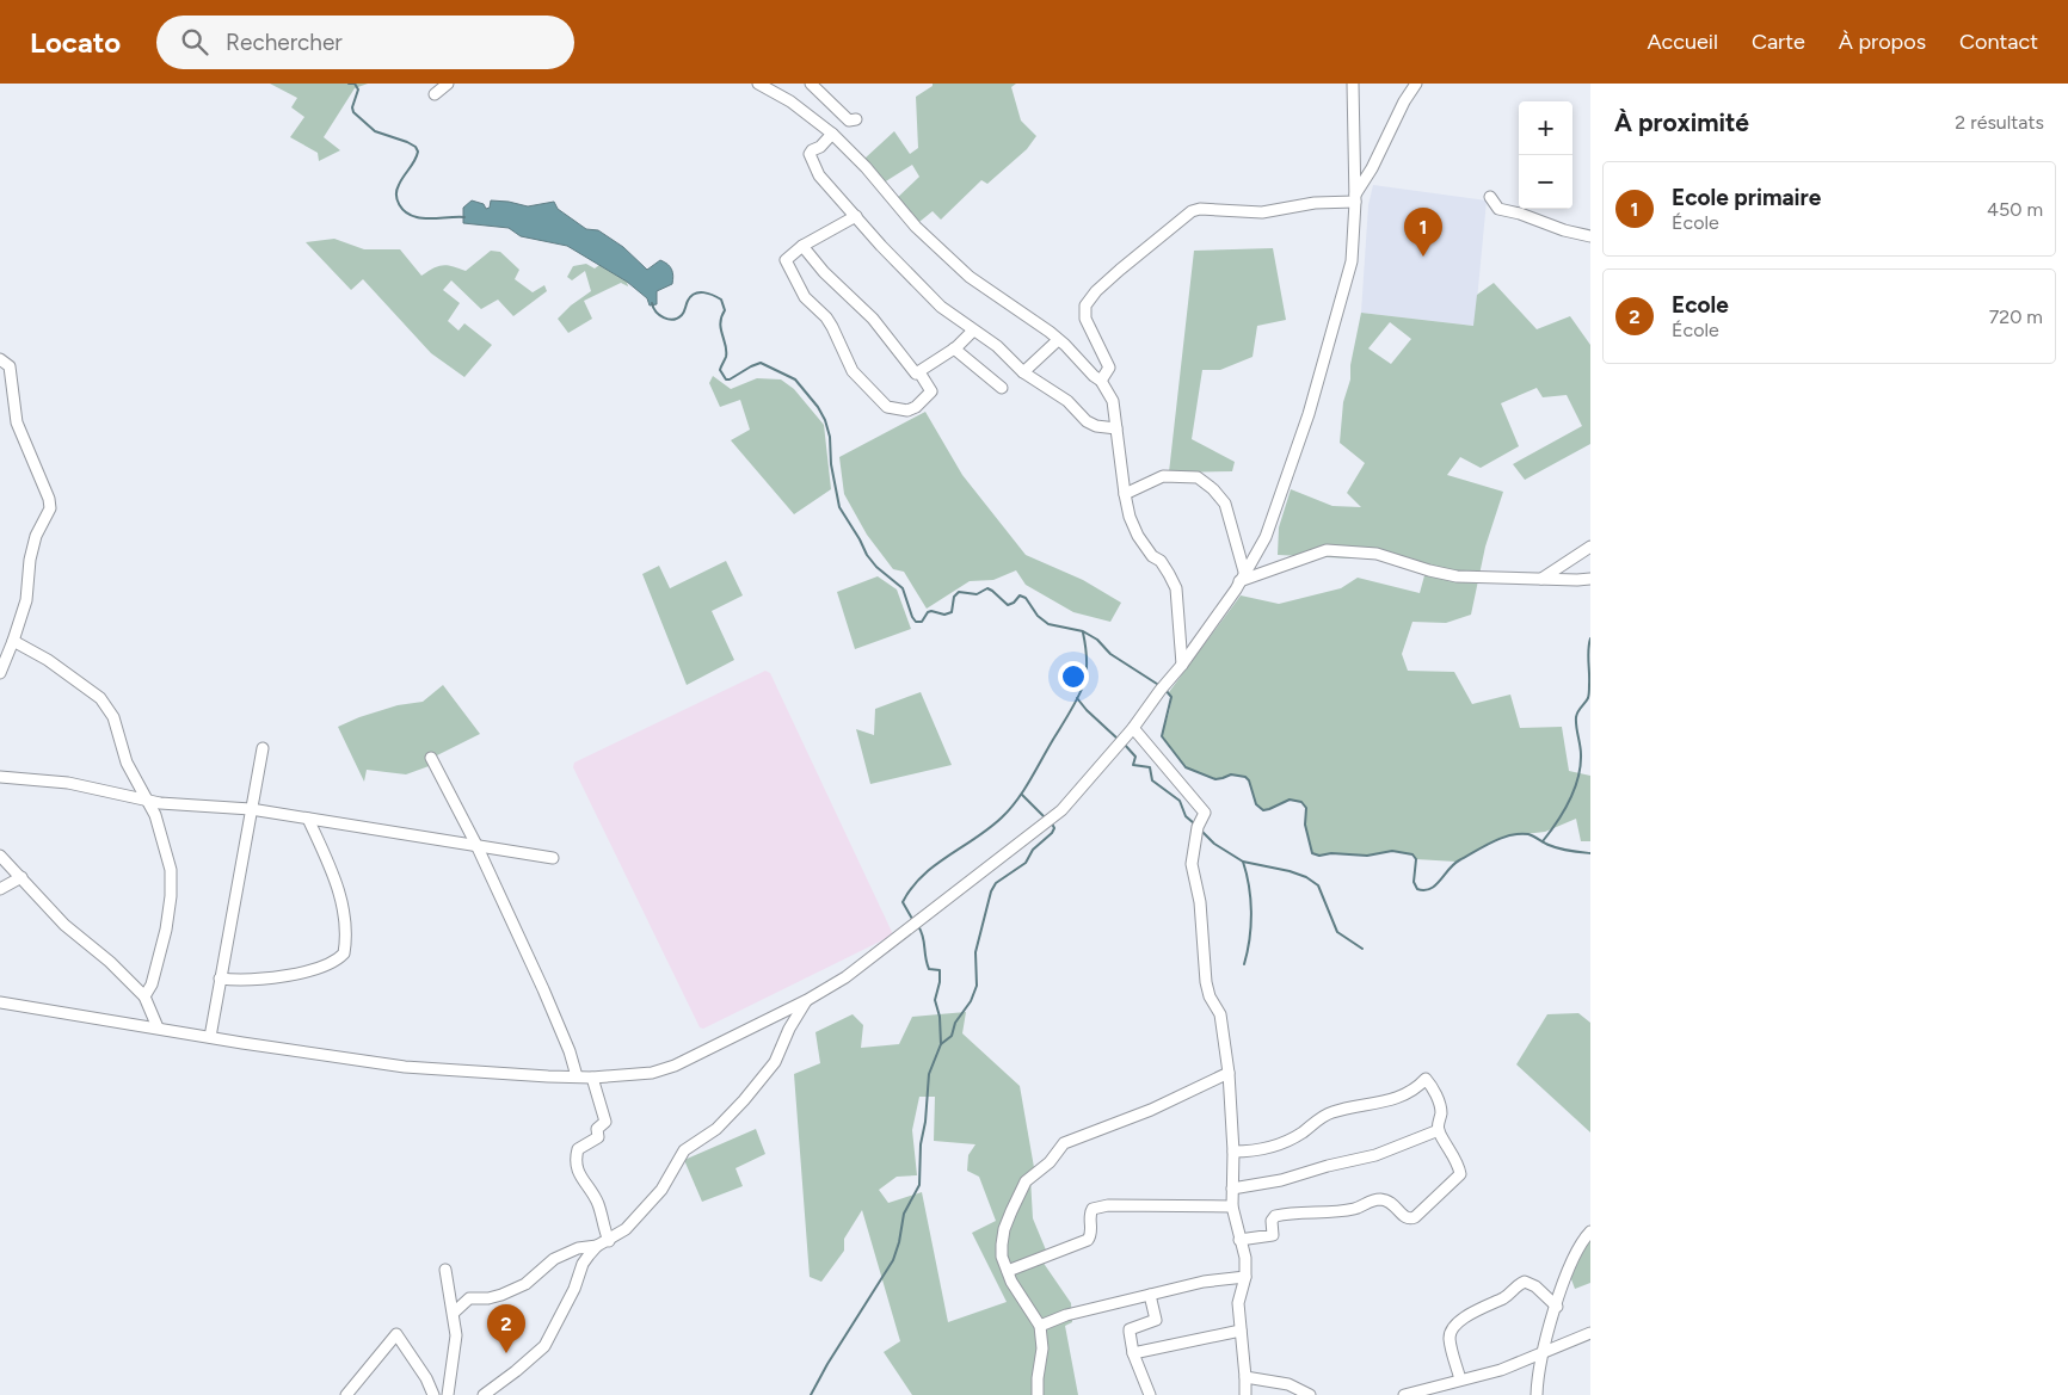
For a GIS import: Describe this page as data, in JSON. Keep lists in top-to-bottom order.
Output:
{
  "page": {
    "header": "Locato",
    "search": "Rechercher",
    "nav": [
      "Accueil",
      "Carte",
      "À propos",
      "Contact"
    ],
    "heading": ["À proximité", "2 résultats"],
    "map_buttons": ["+", "−"],
    "list": [
      {
        "mark": "1",
        "name": "Ecole primaire",
        "note": "École",
        "value": "450 m"
      },
      {
        "mark": "2",
        "name": "Ecole",
        "note": "École",
        "value": "720 m"
      }
    ],
    "pins": ["1", "2"]
  }
}
